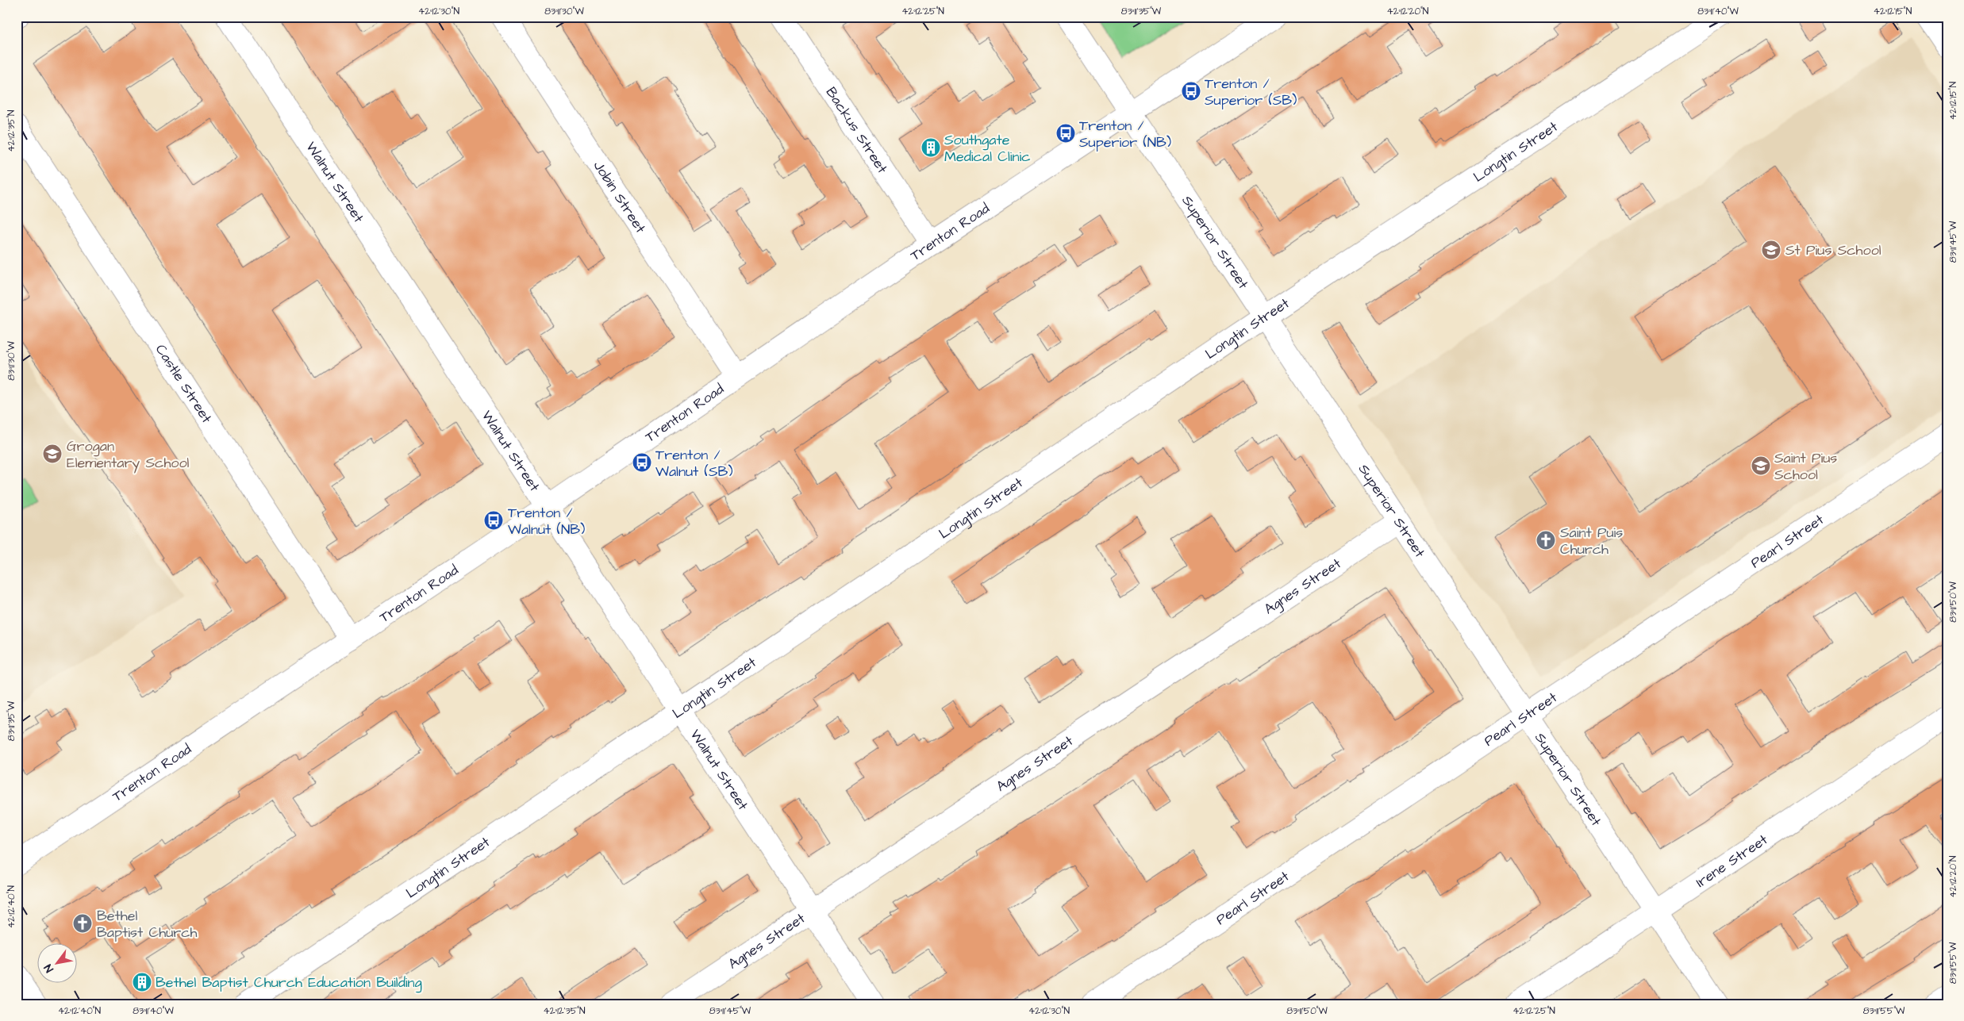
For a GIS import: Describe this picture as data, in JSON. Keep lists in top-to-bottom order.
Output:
{
  "streets": {
    "street": [
      "Backus Street",
      "Longtin Street",
      "Walnut Street",
      "Jobin Street",
      "Trenton Road",
      "Superior Street",
      "Castle Street",
      "Pearl Street",
      "Agnes Street",
      "Irene Street"
    ]
  },
  "crossings": [
    ["Backus Street", "Trenton Road"],
    ["Longtin Street", "Walnut Street"],
    ["Longtin Street", "Superior Street"],
    ["Walnut Street", "Trenton Road"],
    ["Walnut Street", "Agnes Street"],
    ["Jobin Street", "Trenton Road"],
    ["Trenton Road", "Superior Street"],
    ["Trenton Road", "Castle Street"],
    ["Superior Street", "Pearl Street"],
    ["Superior Street", "Agnes Street"],
    ["Superior Street", "Irene Street"]
  ],
  "places": {
    "bus stop": [
      "Trenton / Superior (SB)",
      "Trenton / Superior (NB)",
      "Trenton / Walnut (SB)",
      "Trenton / Walnut (NB)"
    ],
    "building": ["Southgate Medical Clinic", "Bethel Baptist Church Education Building"],
    "school or university": ["St Pius School", "Grogan Elementary School", "Saint Pius School"],
    "church": ["Saint Puis Church", "Bethel Baptist Church"]
  },
  "north": "bottom left",
  "coordinates": [
    "42°12'30\"N",
    "83°11'30\"W",
    "42°12'25\"N",
    "83°11'35\"W",
    "42°12'20\"N",
    "83°11'40\"W",
    "42°12'15\"N",
    "42°12'35\"N",
    "83°11'45\"W",
    "83°11'50\"W",
    "42°12'40\"N",
    "83°11'55\"W"
  ]
}
